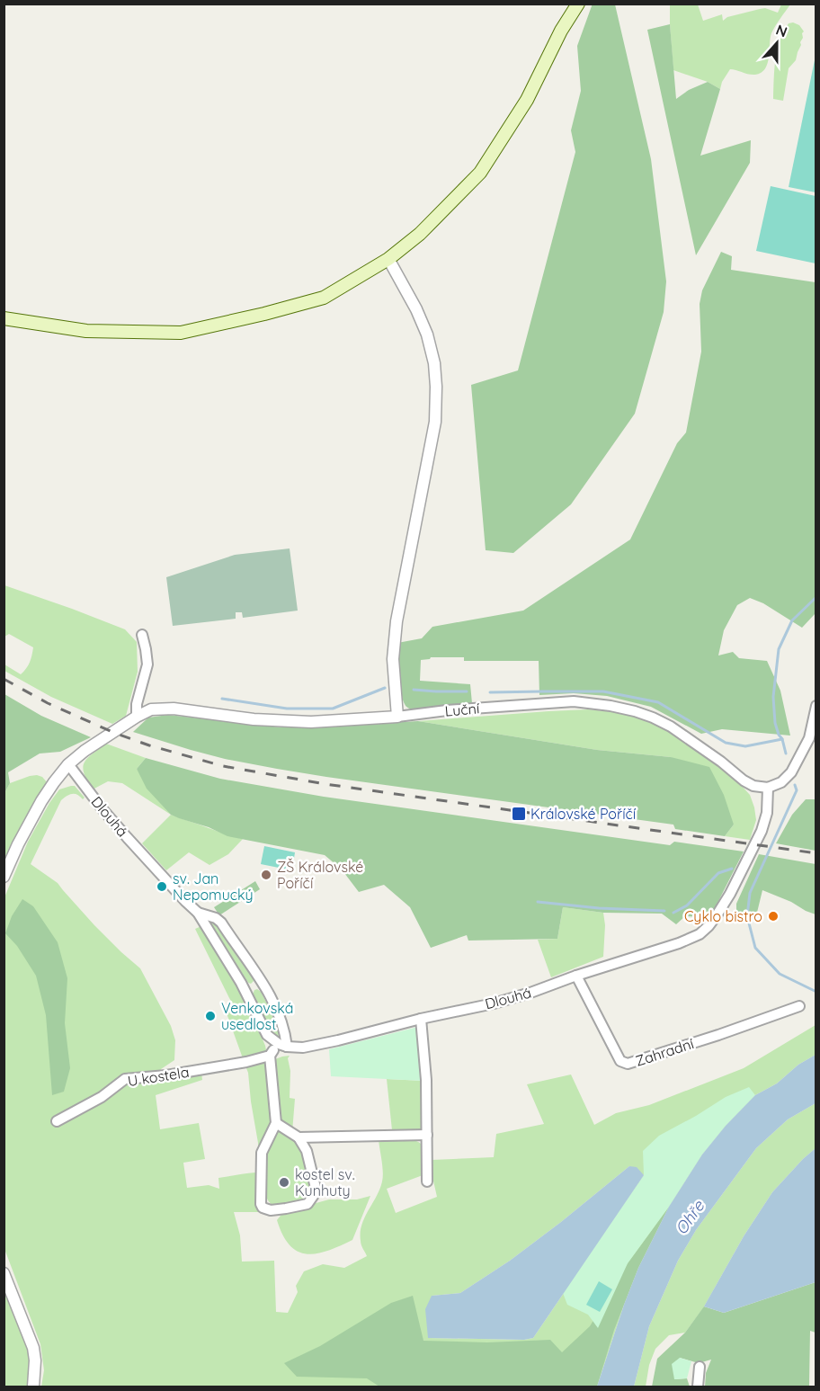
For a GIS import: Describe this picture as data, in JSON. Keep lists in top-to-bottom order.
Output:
{
  "streets": {
    "street": [
      "Luční",
      "Dlouhá",
      "Zahradní",
      "U kostela"
    ]
  },
  "crossings": [
    ["Luční", "Dlouhá"],
    ["Dlouhá", "Zahradní"]
  ],
  "water": ["Ohře"],
  "places": {
    "transit": ["Královské Poříčí"],
    "other": [
      "ZŠ Královské Poříčí",
      "sv. Jan Nepomucký",
      "Cyklo bistro",
      "Venkovská usedlost",
      "kostel sv. Kunhuty"
    ]
  },
  "north": "top"
}
